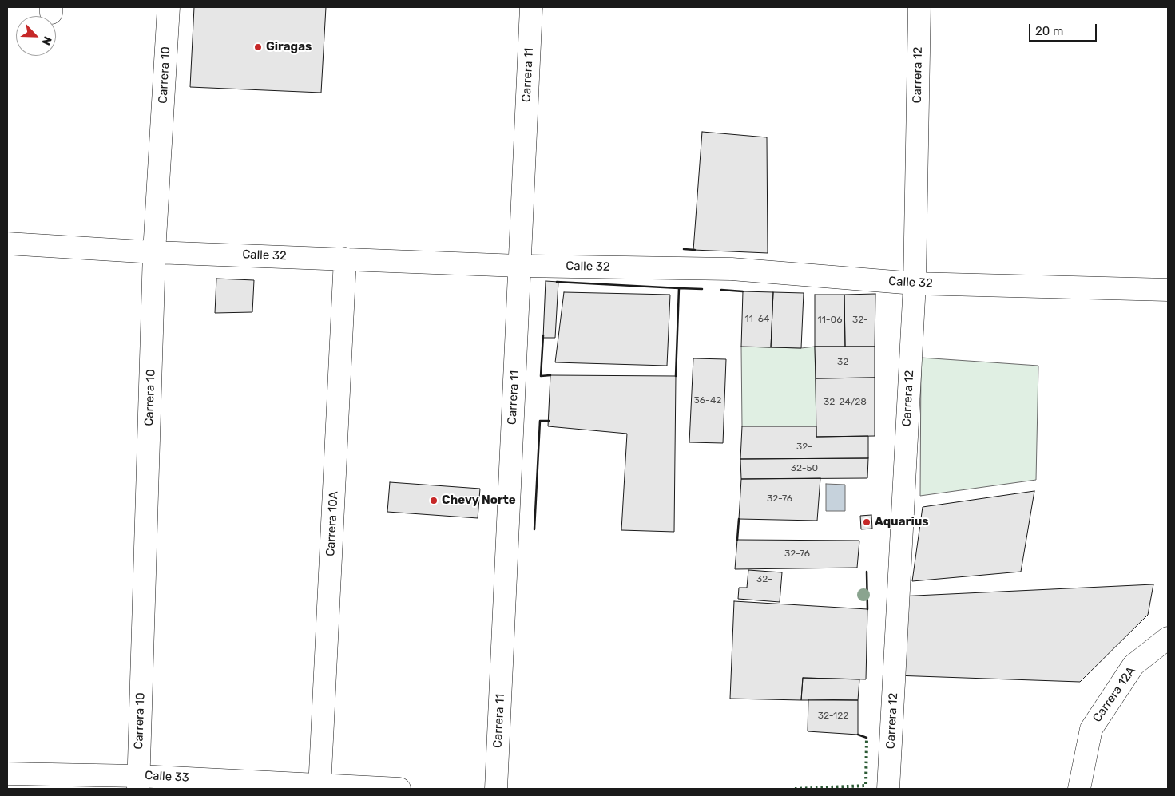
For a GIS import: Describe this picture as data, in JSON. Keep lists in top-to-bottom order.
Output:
{
  "streets": {
    "street": [
      "Carrera 10",
      "Carrera 11",
      "Carrera 12",
      "Calle 32",
      "Carrera 10A",
      "Carrera 12A",
      "Calle 33"
    ]
  },
  "crossings": [
    ["Carrera 10", "Calle 32"],
    ["Carrera 10", "Calle 33"],
    ["Carrera 11", "Calle 32"],
    ["Carrera 12", "Calle 32"],
    ["Calle 32", "Carrera 10A"],
    ["Carrera 10A", "Calle 33"]
  ],
  "places": ["Giragas", "Chevy Norte", "Aquarius"],
  "house_numbers": [
    "11-64",
    "11-06",
    "32-",
    "32-",
    "36-42",
    "32-24/28",
    "32-",
    "32-50",
    "32-76",
    "32-76",
    "32-",
    "32-122"
  ],
  "scale_bar": "20 m",
  "north": "bottom right"
}
